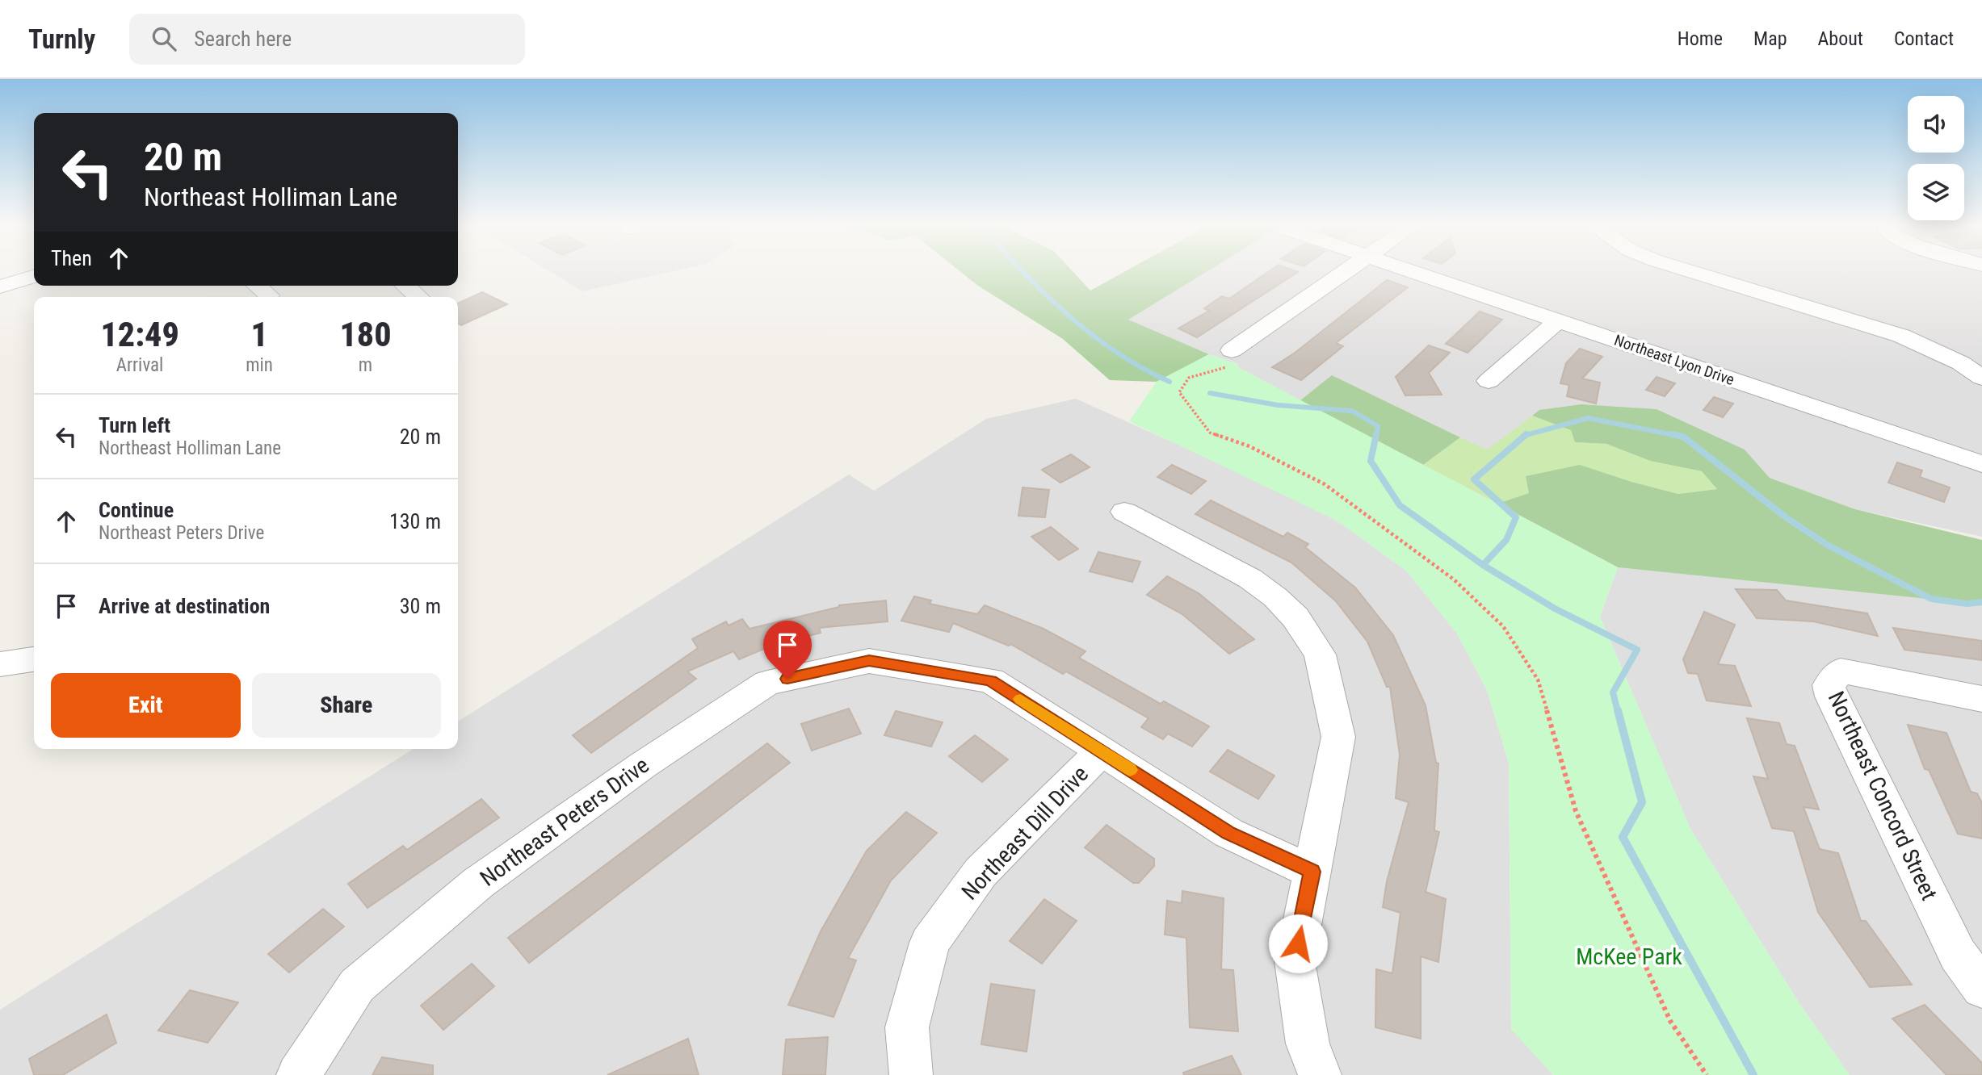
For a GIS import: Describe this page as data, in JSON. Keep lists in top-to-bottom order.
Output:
{
  "streets": {
    "street": [
      "Northeast Lyon Drive",
      "Northeast Concord Street",
      "Northeast Peters Drive",
      "Northeast Dill Drive"
    ]
  },
  "crossings": [
    ["Northeast Peters Drive", "Northeast Dill Drive"]
  ],
  "parks": ["McKee Park"],
  "page": {
    "header": "Turnly",
    "search": "Search here",
    "nav": [
      "Home",
      "Map",
      "About",
      "Contact"
    ],
    "turn": ["20 m", "Northeast Holliman Lane"],
    "then": "Then",
    "eta": [
      "12:49",
      "Arrival",
      "1",
      "min",
      "180",
      "m"
    ],
    "list": [
      {
        "name": "Turn left",
        "note": "Northeast Holliman Lane",
        "value": "20 m"
      },
      {
        "name": "Continue",
        "note": "Northeast Peters Drive",
        "value": "130 m"
      },
      {
        "name": "Arrive at destination",
        "value": "30 m"
      }
    ],
    "buttons": ["Exit", "Share"]
  }
}
